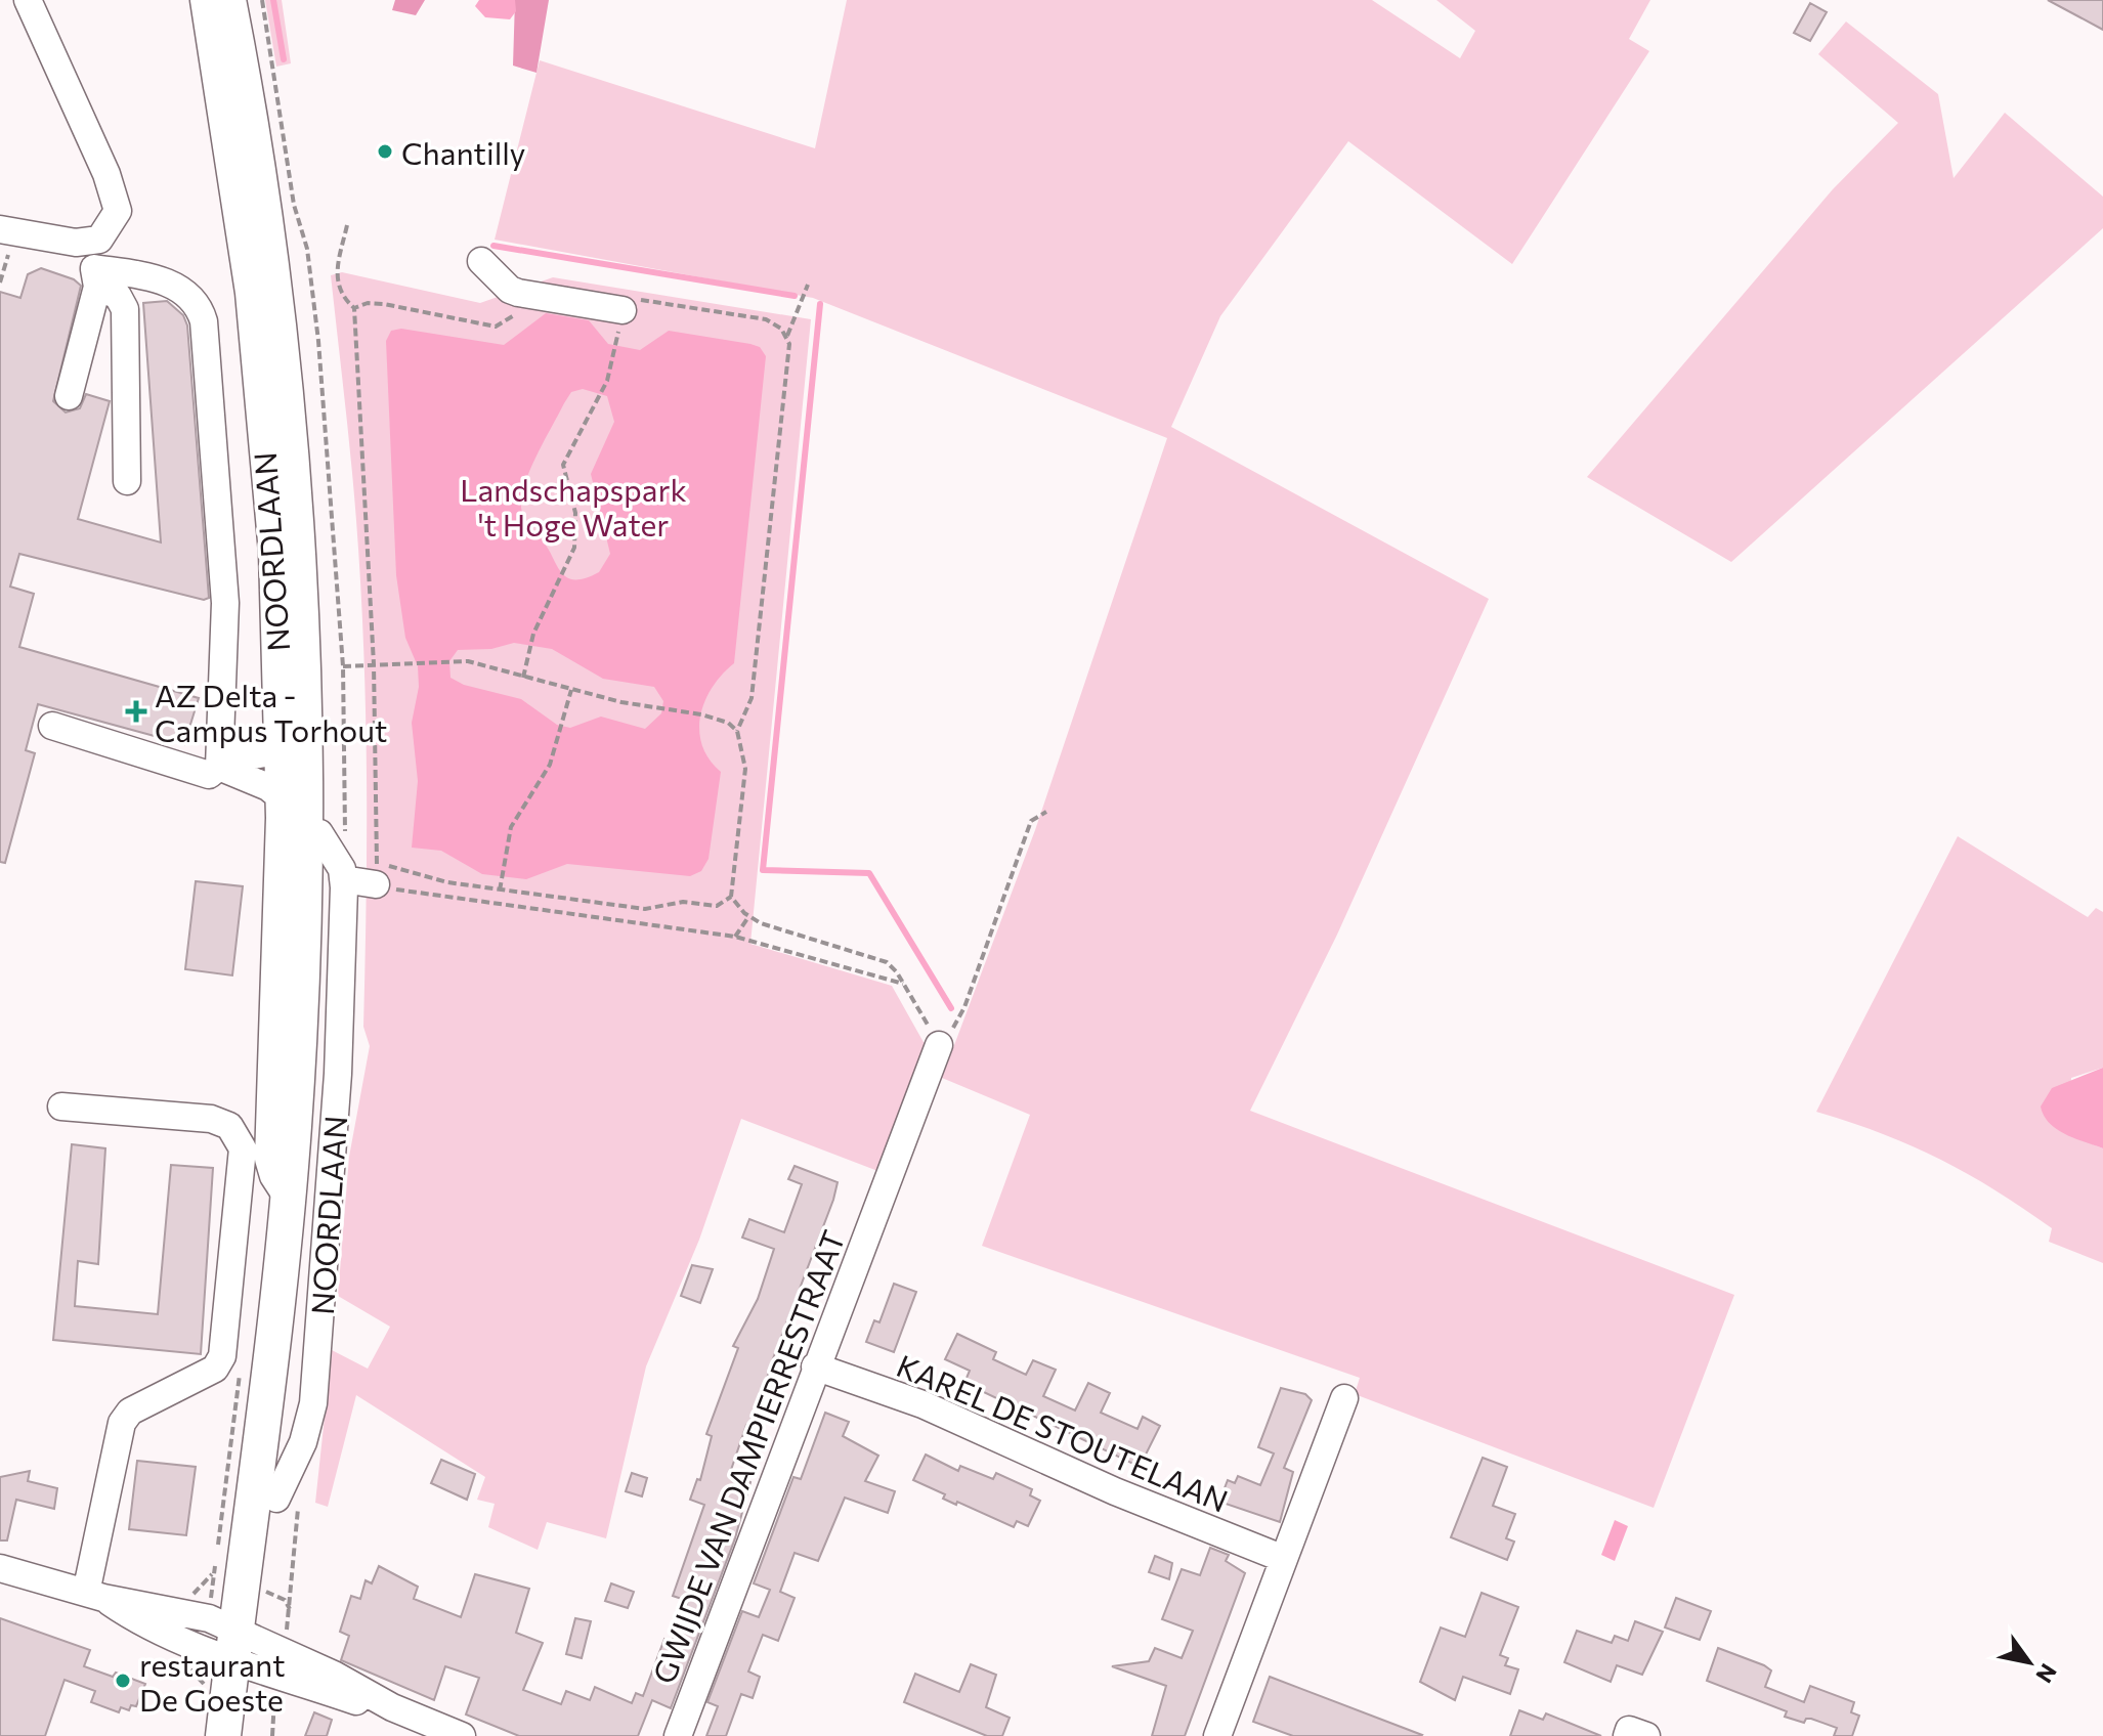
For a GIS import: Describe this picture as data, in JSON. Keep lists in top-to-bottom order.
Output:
{
  "streets": {
    "main road": ["NOORDLAAN"],
    "street": ["KAREL DE STOUTELAAN", "GWIJDE VAN DAMPIERRESTRAAT"]
  },
  "crossings": [
    ["KAREL DE STOUTELAAN", "GWIJDE VAN DAMPIERRESTRAAT"]
  ],
  "parks": ["Landschapspark 't Hoge Water"],
  "places": {
    "other": ["Chantilly", "restaurant De Goeste"],
    "health": ["AZ Delta - Campus Torhout"]
  },
  "north": "bottom right"
}
